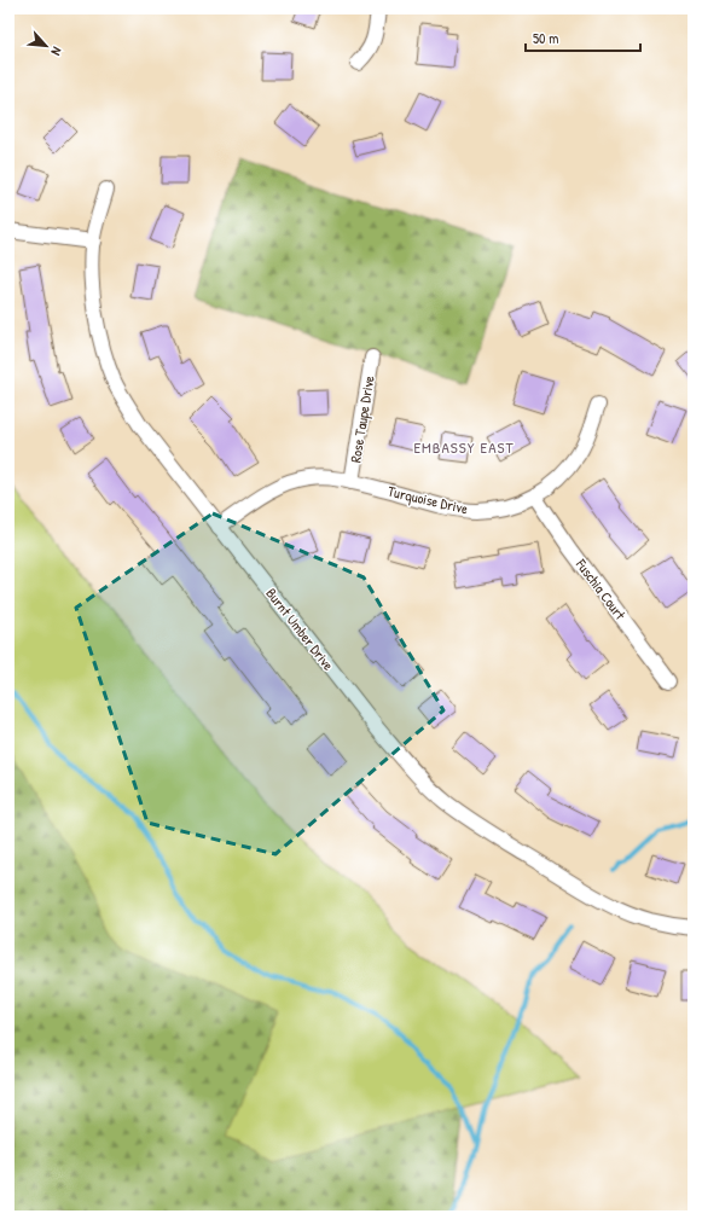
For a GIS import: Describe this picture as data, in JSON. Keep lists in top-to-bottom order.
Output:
{
  "streets": {
    "street": [
      "Rose Taupe Drive",
      "Turquoise Drive",
      "Fuschia Court",
      "Burnt Umber Drive"
    ]
  },
  "crossings": [
    ["Rose Taupe Drive", "Turquoise Drive"],
    ["Turquoise Drive", "Fuschia Court"],
    ["Turquoise Drive", "Burnt Umber Drive"]
  ],
  "districts": ["EMBASSY EAST"],
  "scale_bar": "50 m",
  "north": "bottom right"
}
